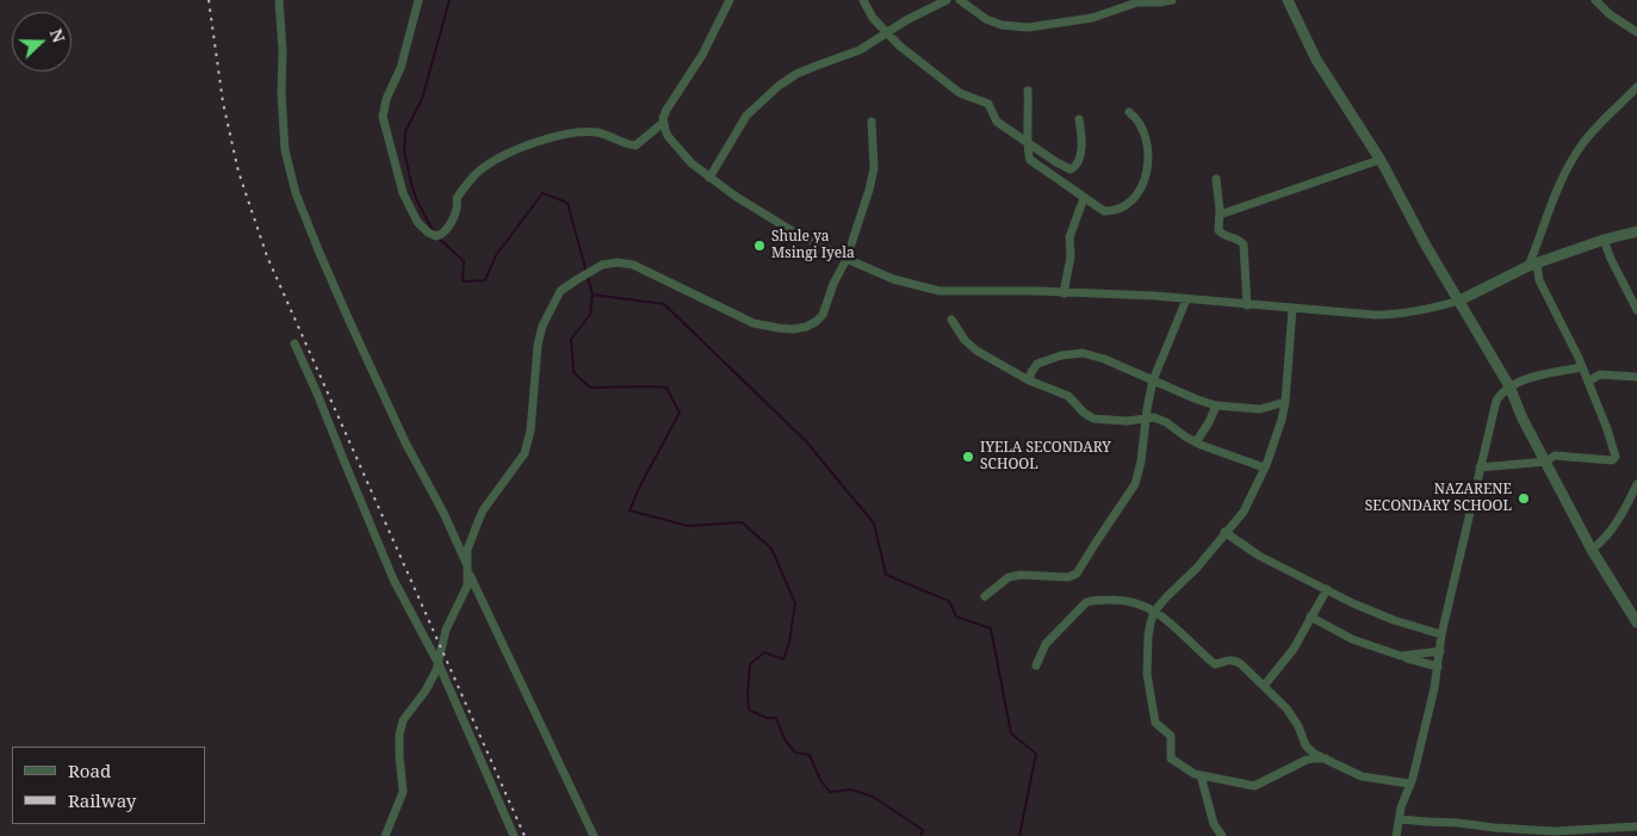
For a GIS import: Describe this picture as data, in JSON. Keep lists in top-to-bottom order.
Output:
{
  "places": ["Shule ya Msingi Iyela", "IYELA SECONDARY SCHOOL", "NAZARENE SECONDARY SCHOOL"],
  "legend": ["Road", "Railway"],
  "north": "right"
}
